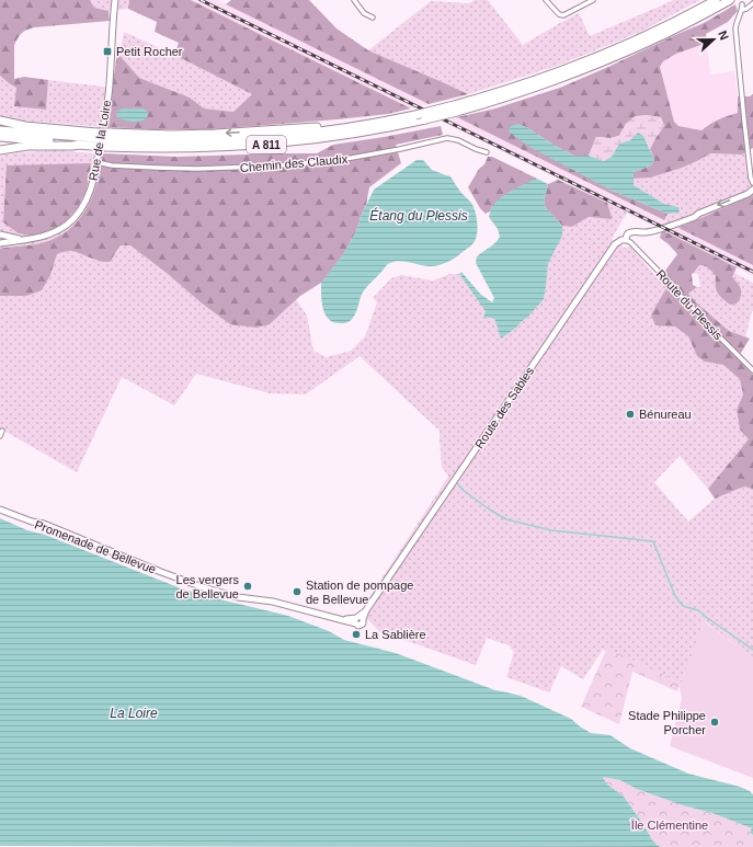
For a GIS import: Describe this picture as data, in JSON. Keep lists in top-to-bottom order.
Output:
{
  "streets": {
    "highway": ["A 811"],
    "street": [
      "Rue de la Loire",
      "Chemin des Claudix",
      "Route du Plessis",
      "Route des Sables",
      "Promenade de Bellevue"
    ]
  },
  "crossings": [
    ["Rue de la Loire", "Chemin des Claudix"],
    ["Route du Plessis", "Route des Sables"],
    ["Route des Sables", "Promenade de Bellevue"]
  ],
  "water": ["Étang du Plessis", "La Loire"],
  "parks": ["Île Clémentine"],
  "places": {
    "transit": ["Petit Rocher"],
    "other": [
      "Bénureau",
      "Les vergers de Bellevue",
      "Station de pompage de Bellevue",
      "La Sablière",
      "Stade Philippe Porcher"
    ]
  },
  "north": "right"
}
